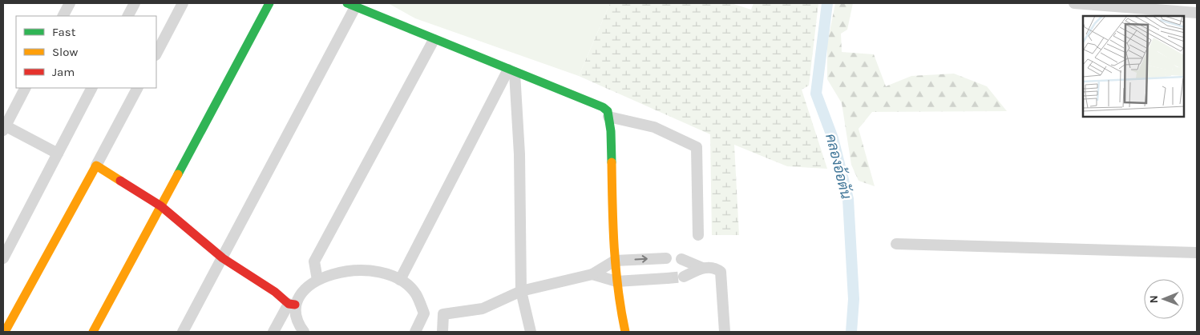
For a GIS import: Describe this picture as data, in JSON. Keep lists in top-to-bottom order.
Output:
{
  "water": ["คลองอ้อตัน"],
  "legend": ["Fast", "Slow", "Jam"],
  "north": "left"
}
